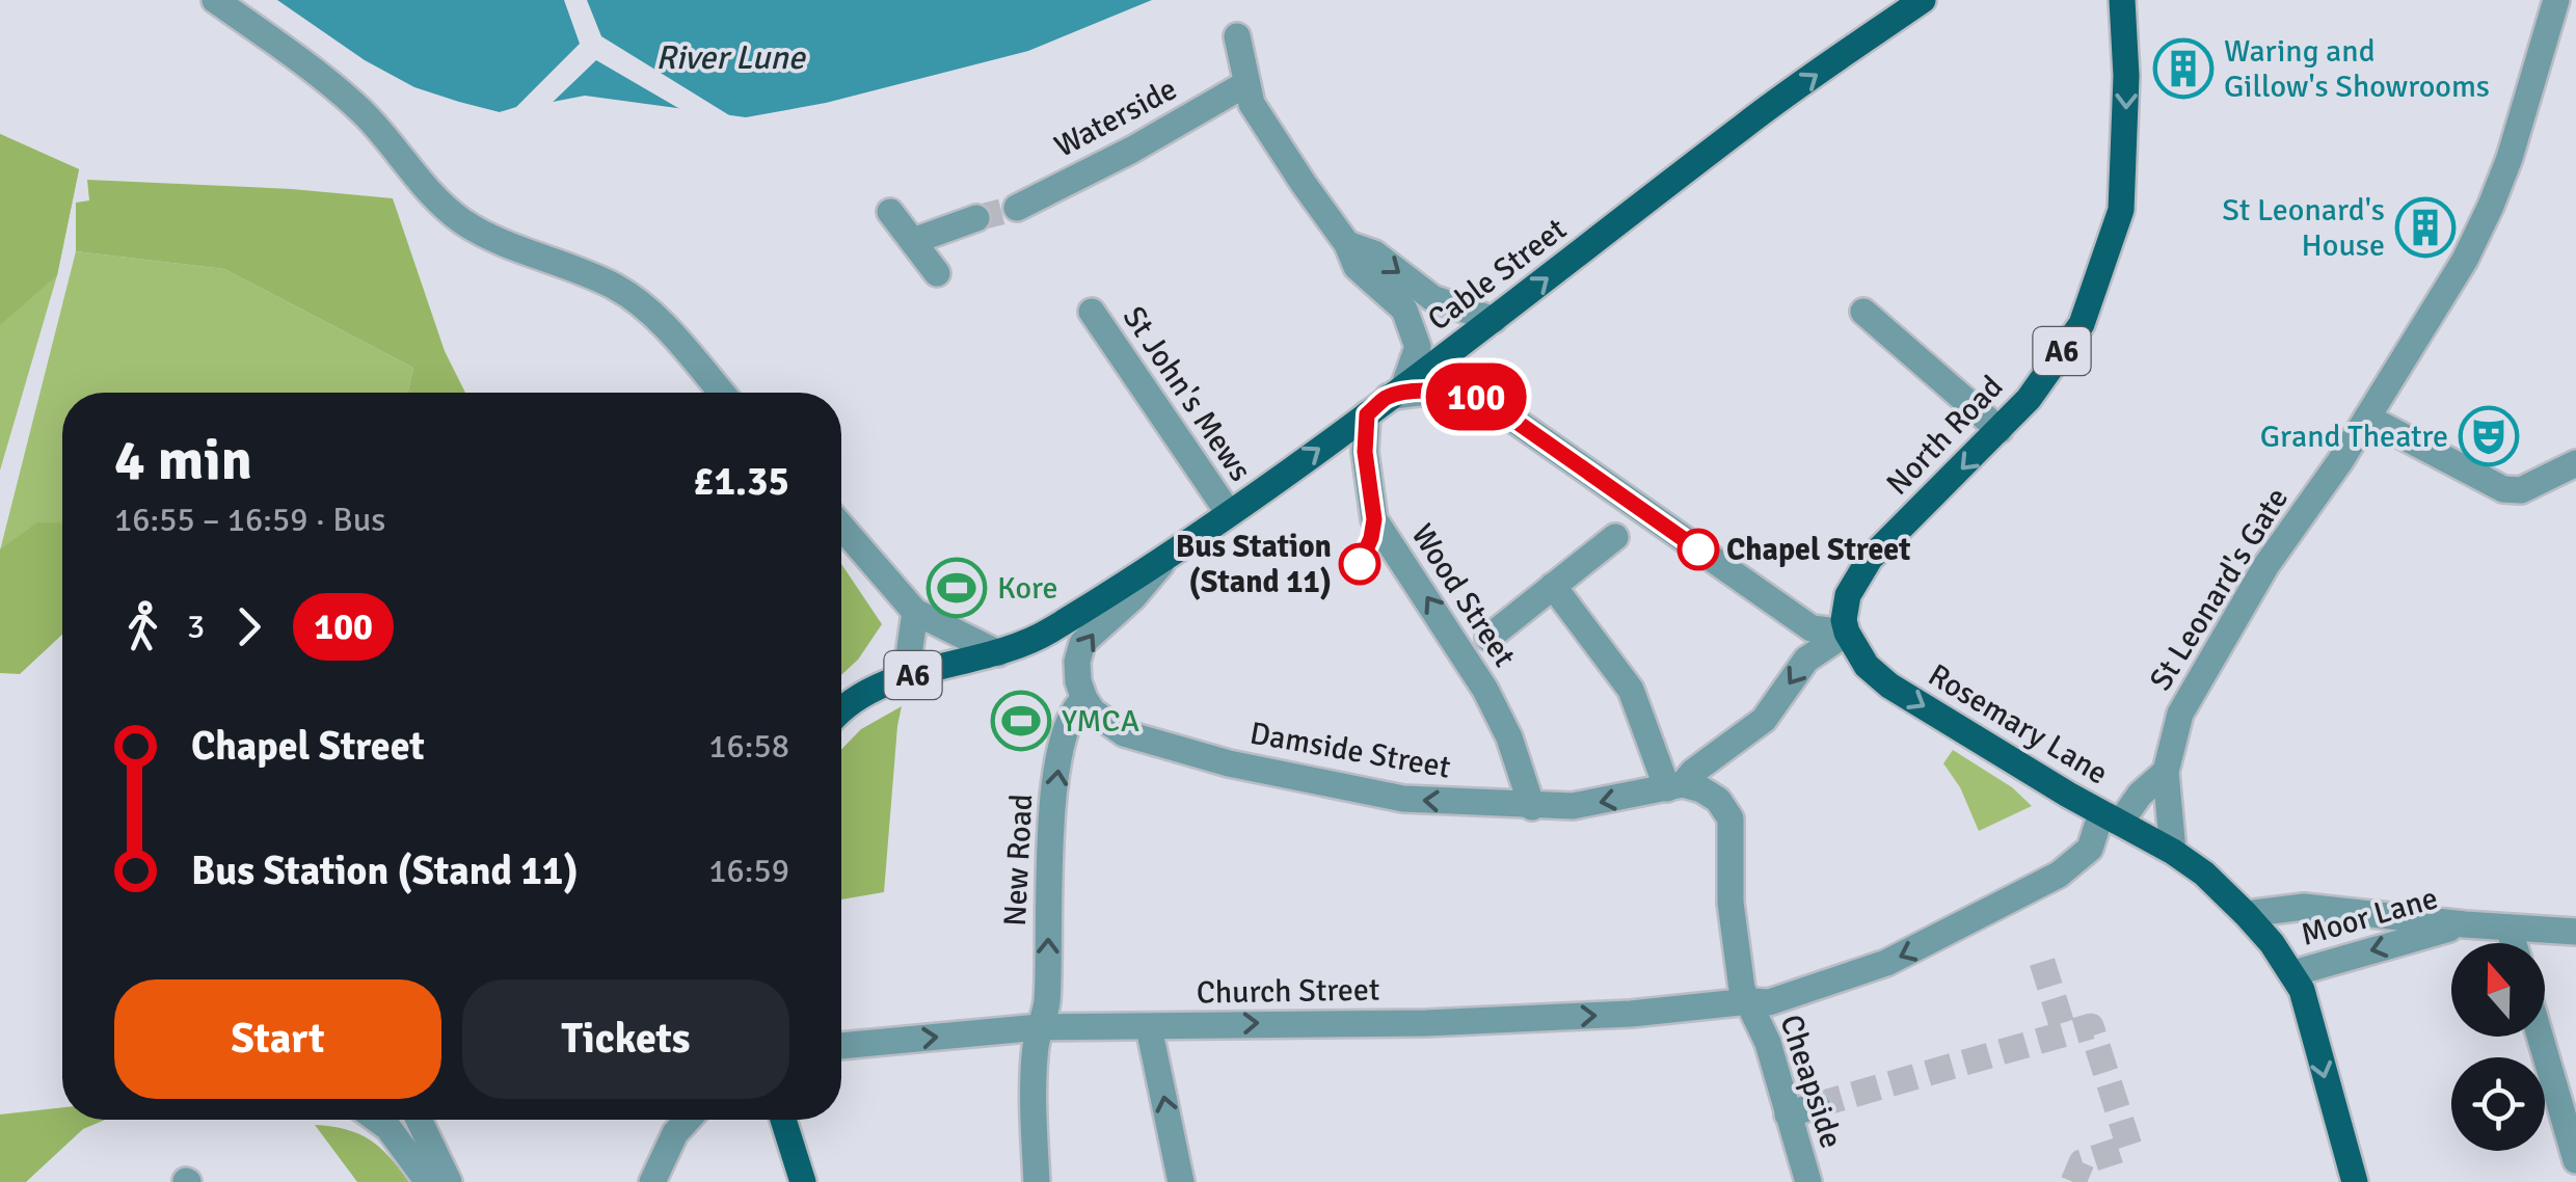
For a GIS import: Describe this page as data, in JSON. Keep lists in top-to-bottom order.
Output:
{
  "streets": {
    "main road": [
      "Cable Street",
      "A6",
      "North Road",
      "Rosemary Lane"
    ],
    "street": [
      "Waterside",
      "St John's Mews",
      "St Leonard's Gate",
      "Wood Street",
      "Damside Street",
      "New Road",
      "Moor Lane",
      "Church Street",
      "Cheapside"
    ]
  },
  "crossings": [
    ["Cable Street", "A6"],
    ["Cable Street", "St John's Mews"],
    ["Cable Street", "Wood Street"],
    ["Cable Street", "New Road"],
    ["North Road", "Rosemary Lane"],
    ["St Leonard's Gate", "Rosemary Lane"],
    ["St Leonard's Gate", "Church Street"],
    ["Wood Street", "Damside Street"],
    ["Rosemary Lane", "Moor Lane"],
    ["Rosemary Lane", "Church Street"],
    ["Damside Street", "New Road"],
    ["New Road", "Church Street"],
    ["Church Street", "Cheapside"]
  ],
  "one_way": [
    "Cable Street",
    "North Road",
    "Rosemary Lane",
    "Damside Street",
    "New Road"
  ],
  "water": ["River Lune"],
  "places": {
    "building": ["Waring and Gillow's Showrooms", "St Leonard's House"],
    "theatre": ["Grand Theatre"],
    "other": ["Chapel Street", "Bus Station (Stand 11)"],
    "sports": ["Kore", "YMCA"]
  },
  "lines": ["bus line 100"],
  "north": "top",
  "page": {
    "on_map": "100",
    "heading": ["4 min", "16:55 – 16:59 · Bus", "£1.35"],
    "legs": ["3", "100"],
    "list": [
      {
        "name": "Chapel Street",
        "value": "16:58"
      },
      {
        "name": "Bus Station (Stand 11)",
        "value": "16:59"
      }
    ],
    "buttons": ["Start", "Tickets"]
  }
}
